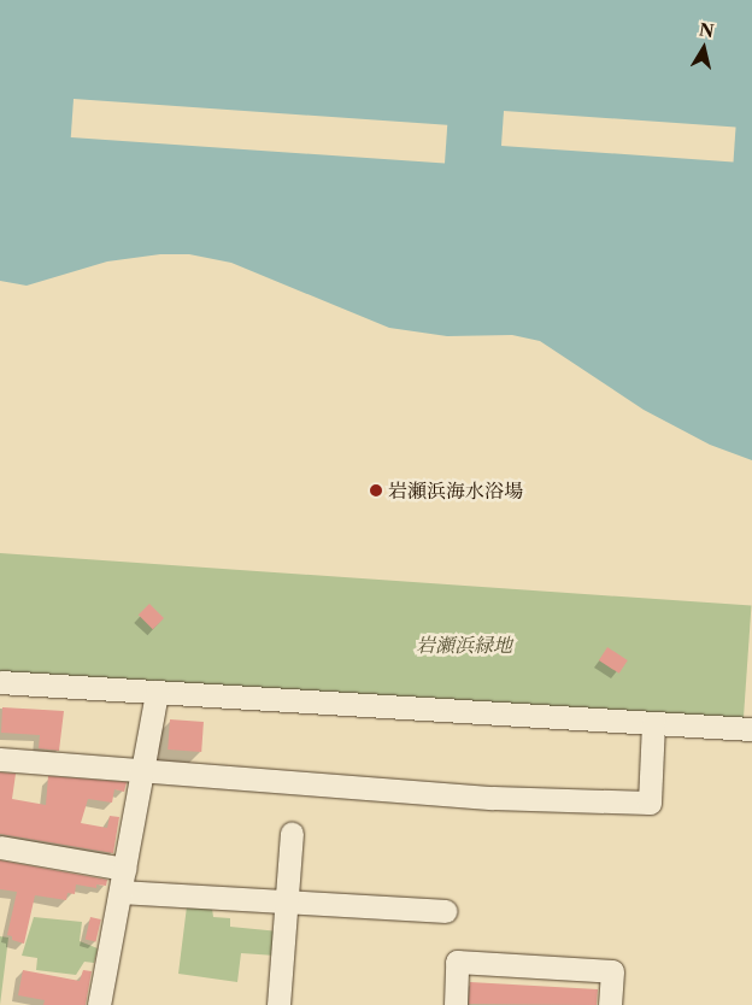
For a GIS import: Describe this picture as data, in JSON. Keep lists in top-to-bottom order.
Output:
{
  "parks": ["岩瀬浜緑地"],
  "places": ["岩瀬浜海水浴場"],
  "north": "top"
}
